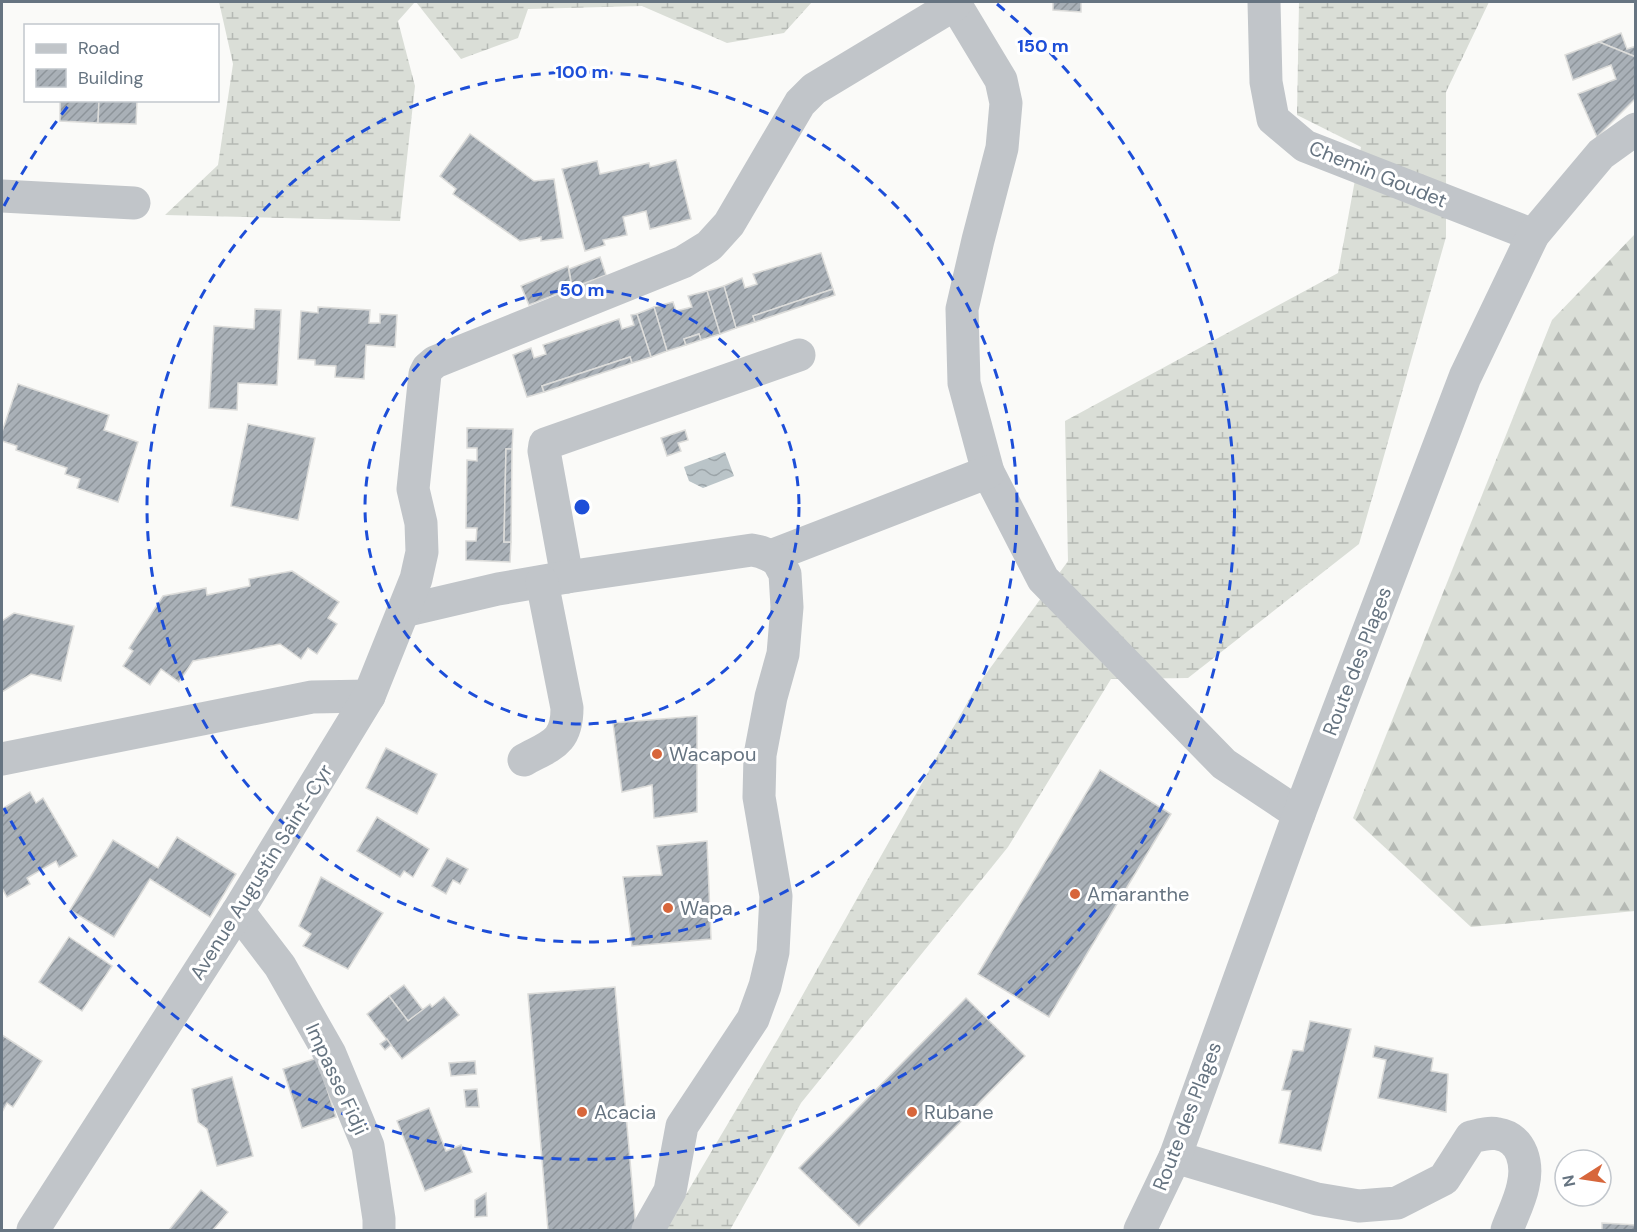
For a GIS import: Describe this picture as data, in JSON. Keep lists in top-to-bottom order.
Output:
{
  "streets": {
    "street": [
      "Chemin Goudet",
      "Route des Plages",
      "Avenue Augustin Saint-Cyr",
      "Impasse Fidji"
    ]
  },
  "crossings": [
    ["Chemin Goudet", "Route des Plages"],
    ["Avenue Augustin Saint-Cyr", "Impasse Fidji"]
  ],
  "places": [
    "Wacapou",
    "Amaranthe",
    "Wapa",
    "Acacia",
    "Rubane"
  ],
  "legend": ["Road", "Building"],
  "north": "left",
  "rings": ["150 m", "100 m", "50 m"]
}
